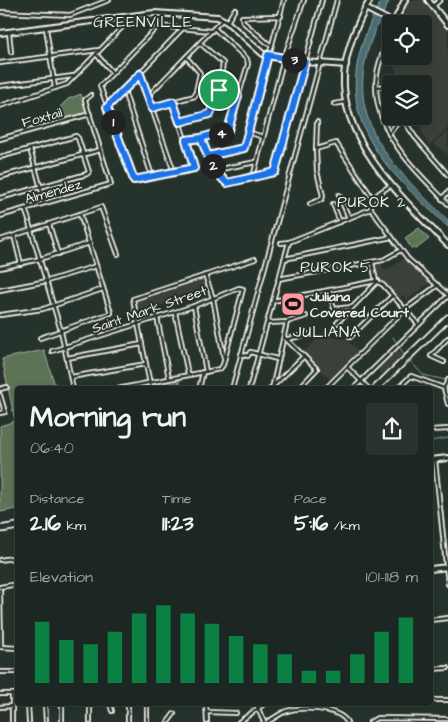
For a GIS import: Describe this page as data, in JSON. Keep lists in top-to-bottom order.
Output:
{
  "streets": {
    "street": ["Foxtail", "Almendez", "Saint Mark Street"]
  },
  "districts": [
    "GREENVILLE",
    "PUROK 2",
    "PUROK 5",
    "JULIANA"
  ],
  "places": {
    "sports": ["Juliana Covered Court"]
  },
  "page": {
    "pins": [
      "3",
      "1",
      "4",
      "2"
    ],
    "heading": ["Morning run", "06:40"],
    "stats": [
      ["Distance", "2.16 km"],
      ["Time", "11:23"],
      ["Pace", "5:16 /km"]
    ],
    "chart": ["Elevation", "101–118 m"]
  }
}
